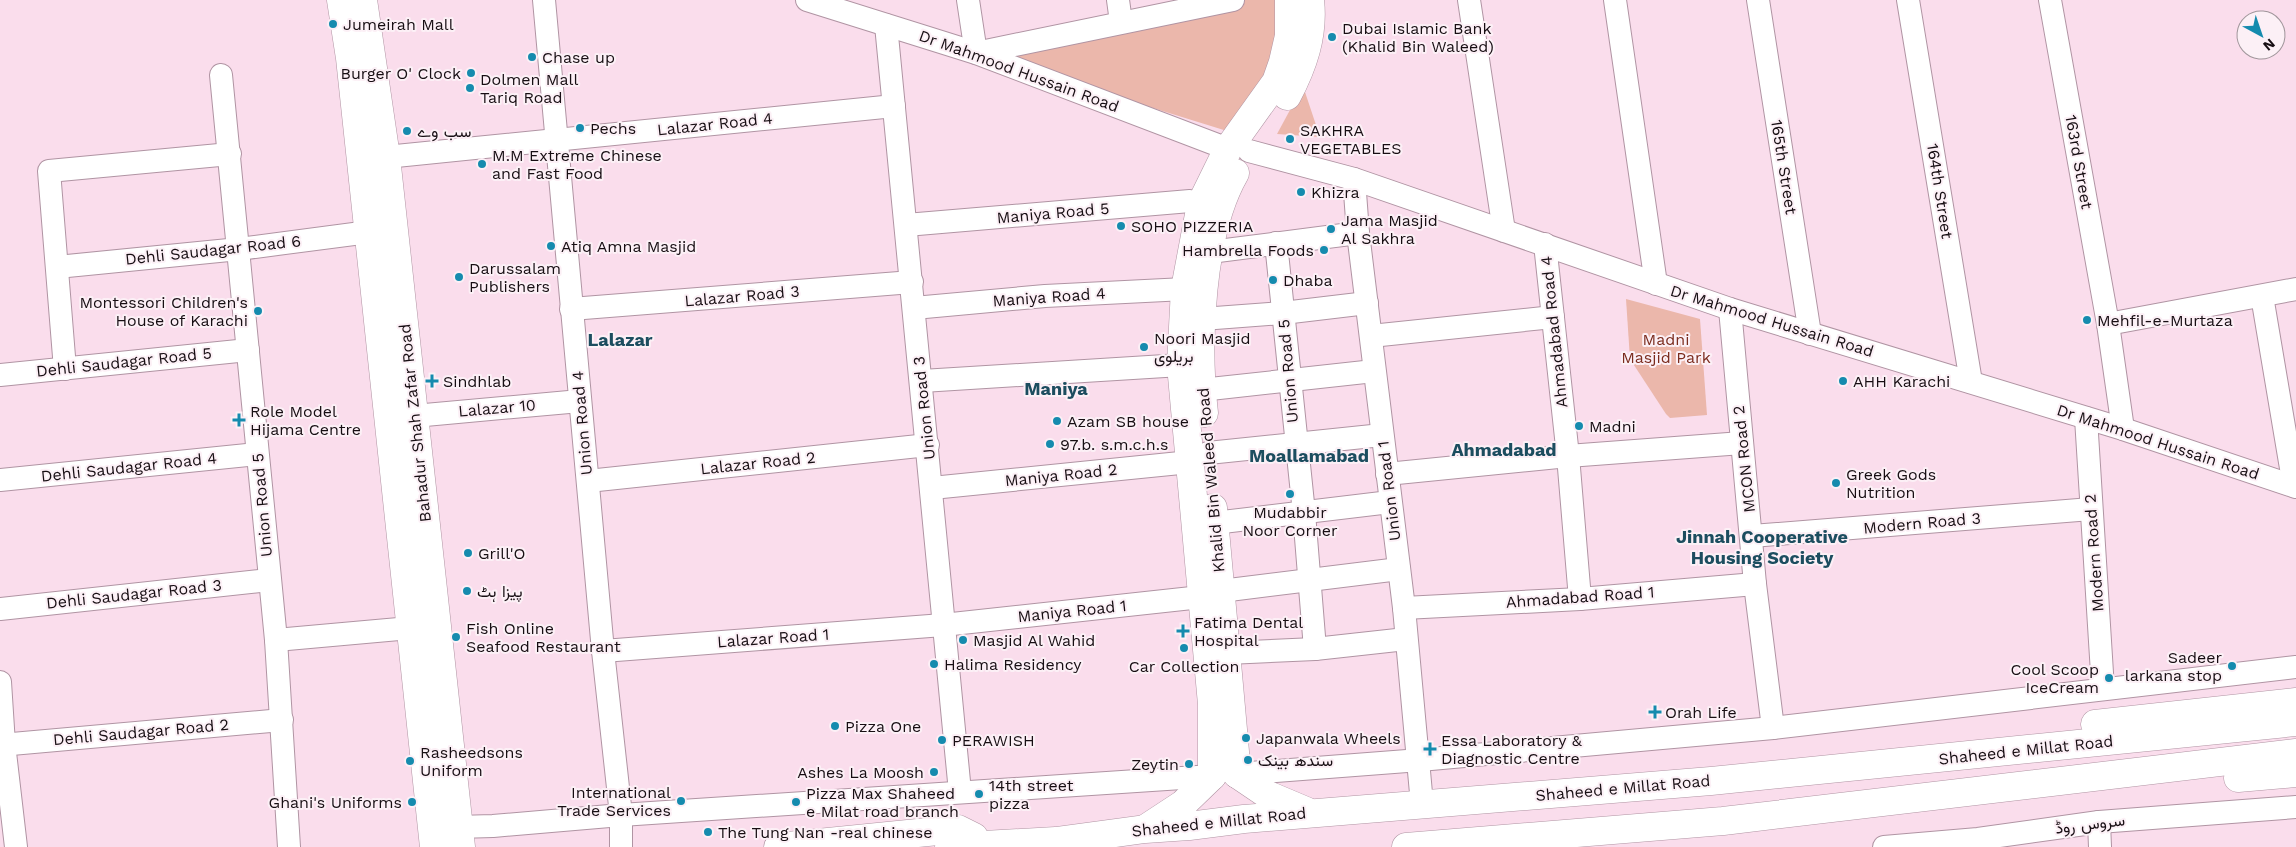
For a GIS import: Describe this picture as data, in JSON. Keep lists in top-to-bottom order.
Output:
{
  "streets": {
    "main road": ["Bahadur Shah Zafar Road", "Khalid Bin Waleed Road", "Shaheed e Millat Road"],
    "street": [
      "Dr Mahmood Hussain Road",
      "Lalazar Road 4",
      "163rd Street",
      "165th Street",
      "164th Street",
      "Maniya Road 5",
      "Dehli Saudagar Road 6",
      "Lalazar Road 3",
      "Maniya Road 4",
      "Ahmadabad Road 4",
      "Dehli Saudagar Road 5",
      "Union Road 5",
      "Lalazar 10",
      "Union Road 3",
      "Union Road 4",
      "MCON Road 2",
      "Lalazar Road 2",
      "Dehli Saudagar Road 4",
      "Maniya Road 2",
      "Union Road 1",
      "Modern Road 3",
      "Modern Road 2",
      "Dehli Saudagar Road 3",
      "Ahmadabad Road 1",
      "Maniya Road 1",
      "Lalazar Road 1",
      "Dehli Saudagar Road 2",
      "سروس روڈ"
    ]
  },
  "crossings": [
    ["Dr Mahmood Hussain Road", "163rd Street"],
    ["Dr Mahmood Hussain Road", "165th Street"],
    ["Dr Mahmood Hussain Road", "164th Street"],
    ["Dr Mahmood Hussain Road", "Ahmadabad Road 4"],
    ["Dr Mahmood Hussain Road", "Union Road 3"],
    ["Dr Mahmood Hussain Road", "MCON Road 2"],
    ["Dr Mahmood Hussain Road", "Khalid Bin Waleed Road"],
    ["Dr Mahmood Hussain Road", "Union Road 1"],
    ["Dr Mahmood Hussain Road", "Modern Road 2"],
    ["Lalazar Road 4", "Union Road 3"],
    ["Lalazar Road 4", "Bahadur Shah Zafar Road"],
    ["Lalazar Road 4", "Union Road 4"],
    ["Maniya Road 5", "Union Road 3"],
    ["Maniya Road 5", "Khalid Bin Waleed Road"],
    ["Dehli Saudagar Road 6", "Union Road 5"],
    ["Dehli Saudagar Road 6", "Bahadur Shah Zafar Road"],
    ["Lalazar Road 3", "Union Road 3"],
    ["Lalazar Road 3", "Union Road 4"],
    ["Maniya Road 4", "Union Road 3"],
    ["Maniya Road 4", "Khalid Bin Waleed Road"],
    ["Ahmadabad Road 4", "Ahmadabad Road 1"],
    ["Dehli Saudagar Road 5", "Union Road 5"],
    ["Union Road 5", "Dehli Saudagar Road 4"],
    ["Union Road 5", "Maniya Road 2"],
    ["Union Road 5", "Dehli Saudagar Road 3"],
    ["Union Road 5", "Maniya Road 1"],
    ["Union Road 5", "Dehli Saudagar Road 2"],
    ["Lalazar 10", "Bahadur Shah Zafar Road"],
    ["Lalazar 10", "Union Road 4"],
    ["Union Road 3", "Lalazar Road 2"],
    ["Union Road 3", "Maniya Road 2"],
    ["Union Road 3", "Maniya Road 1"],
    ["Union Road 3", "Lalazar Road 1"],
    ["Union Road 4", "Lalazar Road 2"],
    ["Union Road 4", "Lalazar Road 1"],
    ["MCON Road 2", "Modern Road 3"],
    ["MCON Road 2", "Ahmadabad Road 1"],
    ["Maniya Road 2", "Khalid Bin Waleed Road"],
    ["Maniya Road 2", "Union Road 1"],
    ["Khalid Bin Waleed Road", "Maniya Road 1"],
    ["Union Road 1", "Ahmadabad Road 1"],
    ["Union Road 1", "Maniya Road 1"],
    ["Union Road 1", "Shaheed e Millat Road"],
    ["Modern Road 3", "Modern Road 2"],
    ["Maniya Road 1", "Lalazar Road 1"]
  ],
  "districts": [
    "Lalazar",
    "Maniya",
    "Ahmadabad",
    "Moallamabad",
    "Jinnah Cooperative Housing Society"
  ],
  "parks": ["Madni Masjid Park"],
  "places": {
    "other": [
      "Jumeirah Mall",
      "Dubai Islamic Bank (Khalid Bin Waleed)",
      "Chase up",
      "Burger O' Clock",
      "Dolmen Mall Tariq Road",
      "Pechs",
      "سب وے",
      "SAKHRA VEGETABLES",
      "M.M Extreme Chinese and Fast Food",
      "Khizra",
      "SOHO PIZZERIA",
      "Jama Masjid Al Sakhra",
      "Atiq Amna Masjid",
      "Hambrella Foods",
      "Darussalam Publishers",
      "Dhaba",
      "Montessori Children's House of Karachi",
      "Mehfil-e-Murtaza",
      "Noori Masjid بریلوی",
      "AHH Karachi",
      "Azam SB house",
      "Madni",
      "97.b. s.m.c.h.s",
      "Greek Gods Nutrition",
      "Mudabbir Noor Corner",
      "Grill'O",
      "پیزا ہٹ",
      "Fish Online Seafood Restaurant",
      "Masjid Al Wahid",
      "Car Collection",
      "Halima Residency",
      "Sadeer larkana stop",
      "Cool Scoop IceCream",
      "Pizza One",
      "Japanwala Wheels",
      "PERAWISH",
      "سندھ بینک",
      "Rasheedsons Uniform",
      "Zeytin",
      "Ashes La Moosh",
      "14th street pizza",
      "International Trade Services",
      "Ghani's Uniforms",
      "Pizza Max Shaheed e Milat road branch",
      "The Tung Nan -real chinese"
    ],
    "health": [
      "Sindhlab",
      "Role Model Hijama Centre",
      "Fatima Dental Hospital",
      "Orah Life",
      "Essa Laboratory & Diagnostic Centre"
    ]
  },
  "north": "bottom right"
}
